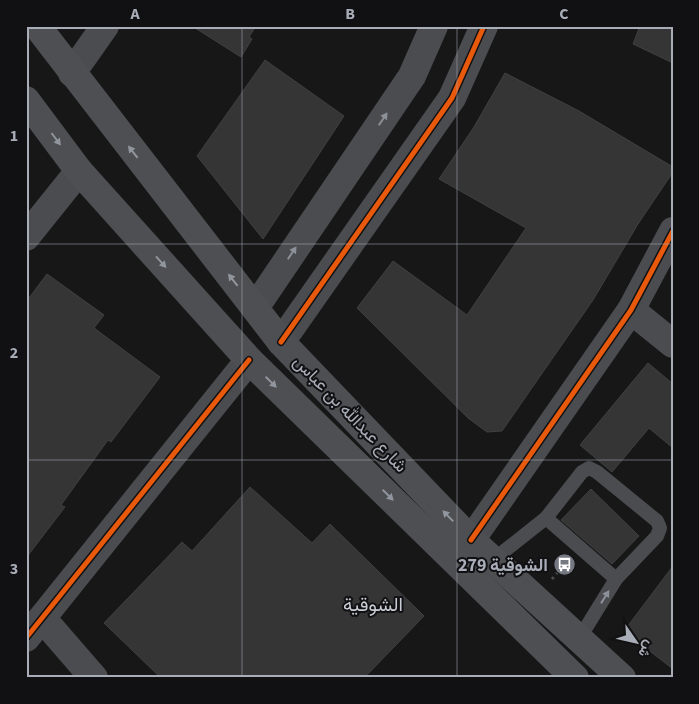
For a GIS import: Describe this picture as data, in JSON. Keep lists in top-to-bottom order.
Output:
{
  "streets": {
    "main road": ["شارع عبدالله بن عباس"]
  },
  "districts": ["الشوقية"],
  "places": {
    "bus stop": ["الشوقية 279"]
  },
  "north": "bottom right",
  "grid": {
    "columns": ["A", "B", "C"],
    "rows": ["1", "2", "3"]
  }
}
